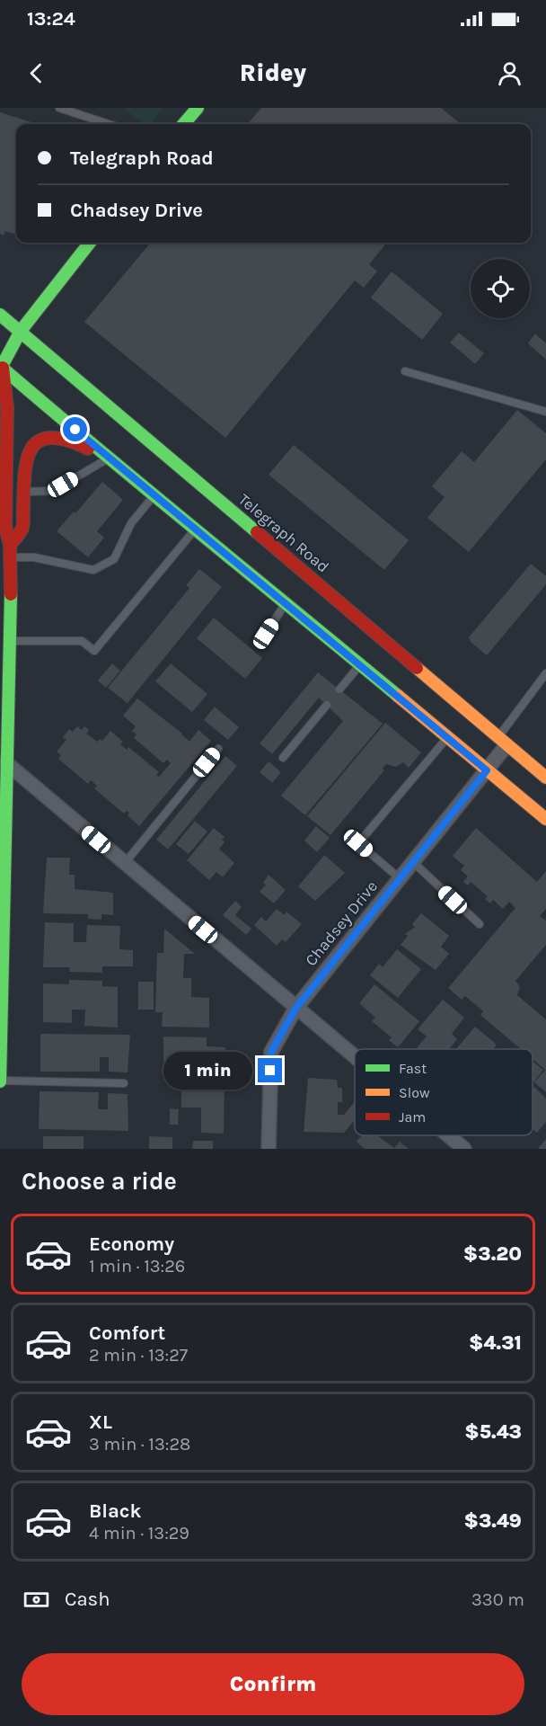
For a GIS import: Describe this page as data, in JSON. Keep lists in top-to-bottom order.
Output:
{
  "streets": {
    "main road": ["Telegraph Road"],
    "street": ["Chadsey Drive"]
  },
  "crossings": [
    ["Telegraph Road", "Chadsey Drive"]
  ],
  "legend": ["Fast", "Slow", "Jam"],
  "page": {
    "status": "13:24",
    "header": "Ridey",
    "banner": ["Telegraph Road", "Chadsey Drive"],
    "bubble": "1 min",
    "heading": "Choose a ride",
    "list": [
      {
        "name": "Economy",
        "note": "1 min · 13:26",
        "value": "$3.20"
      },
      {
        "name": "Comfort",
        "note": "2 min · 13:27",
        "value": "$4.31"
      },
      {
        "name": "XL",
        "note": "3 min · 13:28",
        "value": "$5.43"
      },
      {
        "name": "Black",
        "note": "4 min · 13:29",
        "value": "$3.49"
      }
    ],
    "pay": ["Cash", "330 m"],
    "buttons": "Confirm"
  }
}
